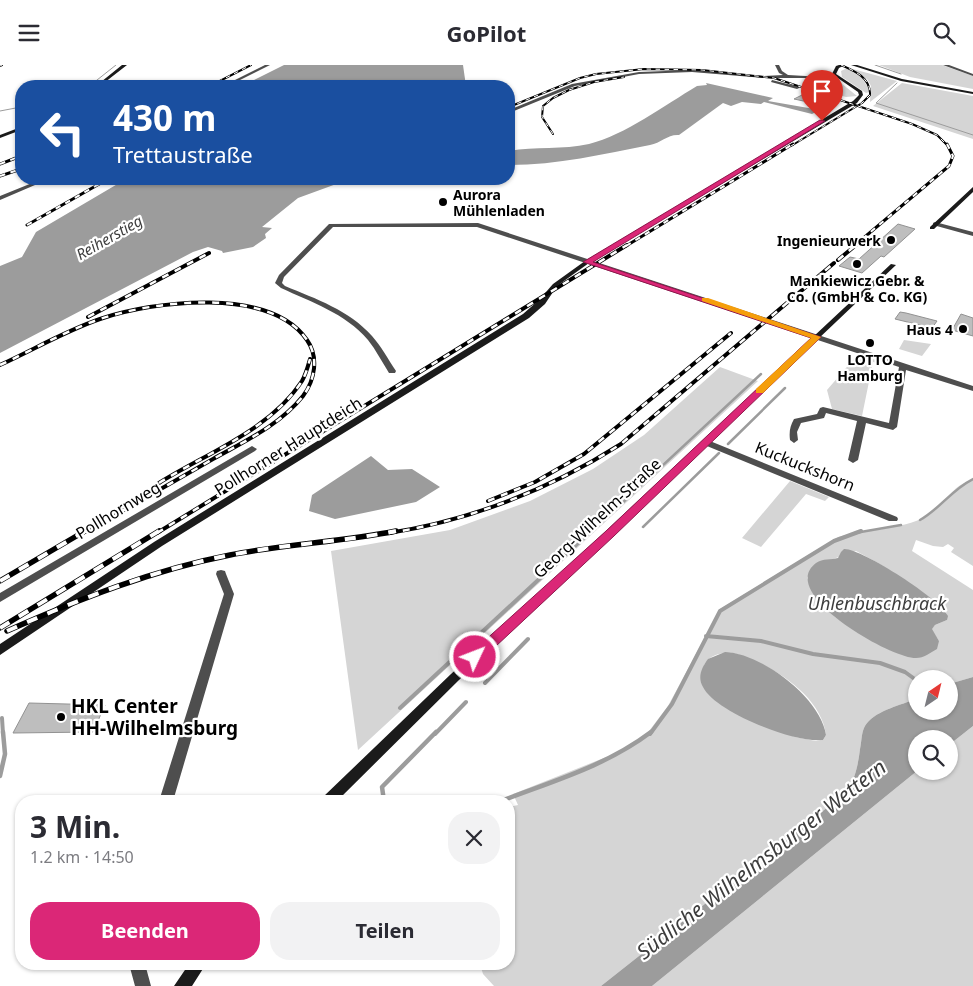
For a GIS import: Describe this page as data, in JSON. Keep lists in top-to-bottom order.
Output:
{
  "streets": {
    "main road": ["Pollhorner Hauptdeich", "Georg-Wilhelm-Straße"],
    "street": ["Kuckuckshorn", "Pollhornweg"]
  },
  "crossings": [
    ["Kuckuckshorn", "Georg-Wilhelm-Straße"]
  ],
  "water": ["Reiherstieg", "Uhlenbuschbrack", "Südliche Wilhelmsburger Wettern"],
  "places": [
    "Aurora Mühlenladen",
    "Ingenieurwerk",
    "Mankiewicz Gebr. & Co. (GmbH & Co. KG)",
    "Haus 4",
    "LOTTO Hamburg",
    "HKL Center HH-Wilhelmsburg"
  ],
  "north": "top right",
  "page": {
    "header": "GoPilot",
    "turn": ["430 m", "Trettaustraße"],
    "heading": ["3 Min.", "1.2 km · 14:50"],
    "buttons": ["Beenden", "Teilen"]
  }
}
